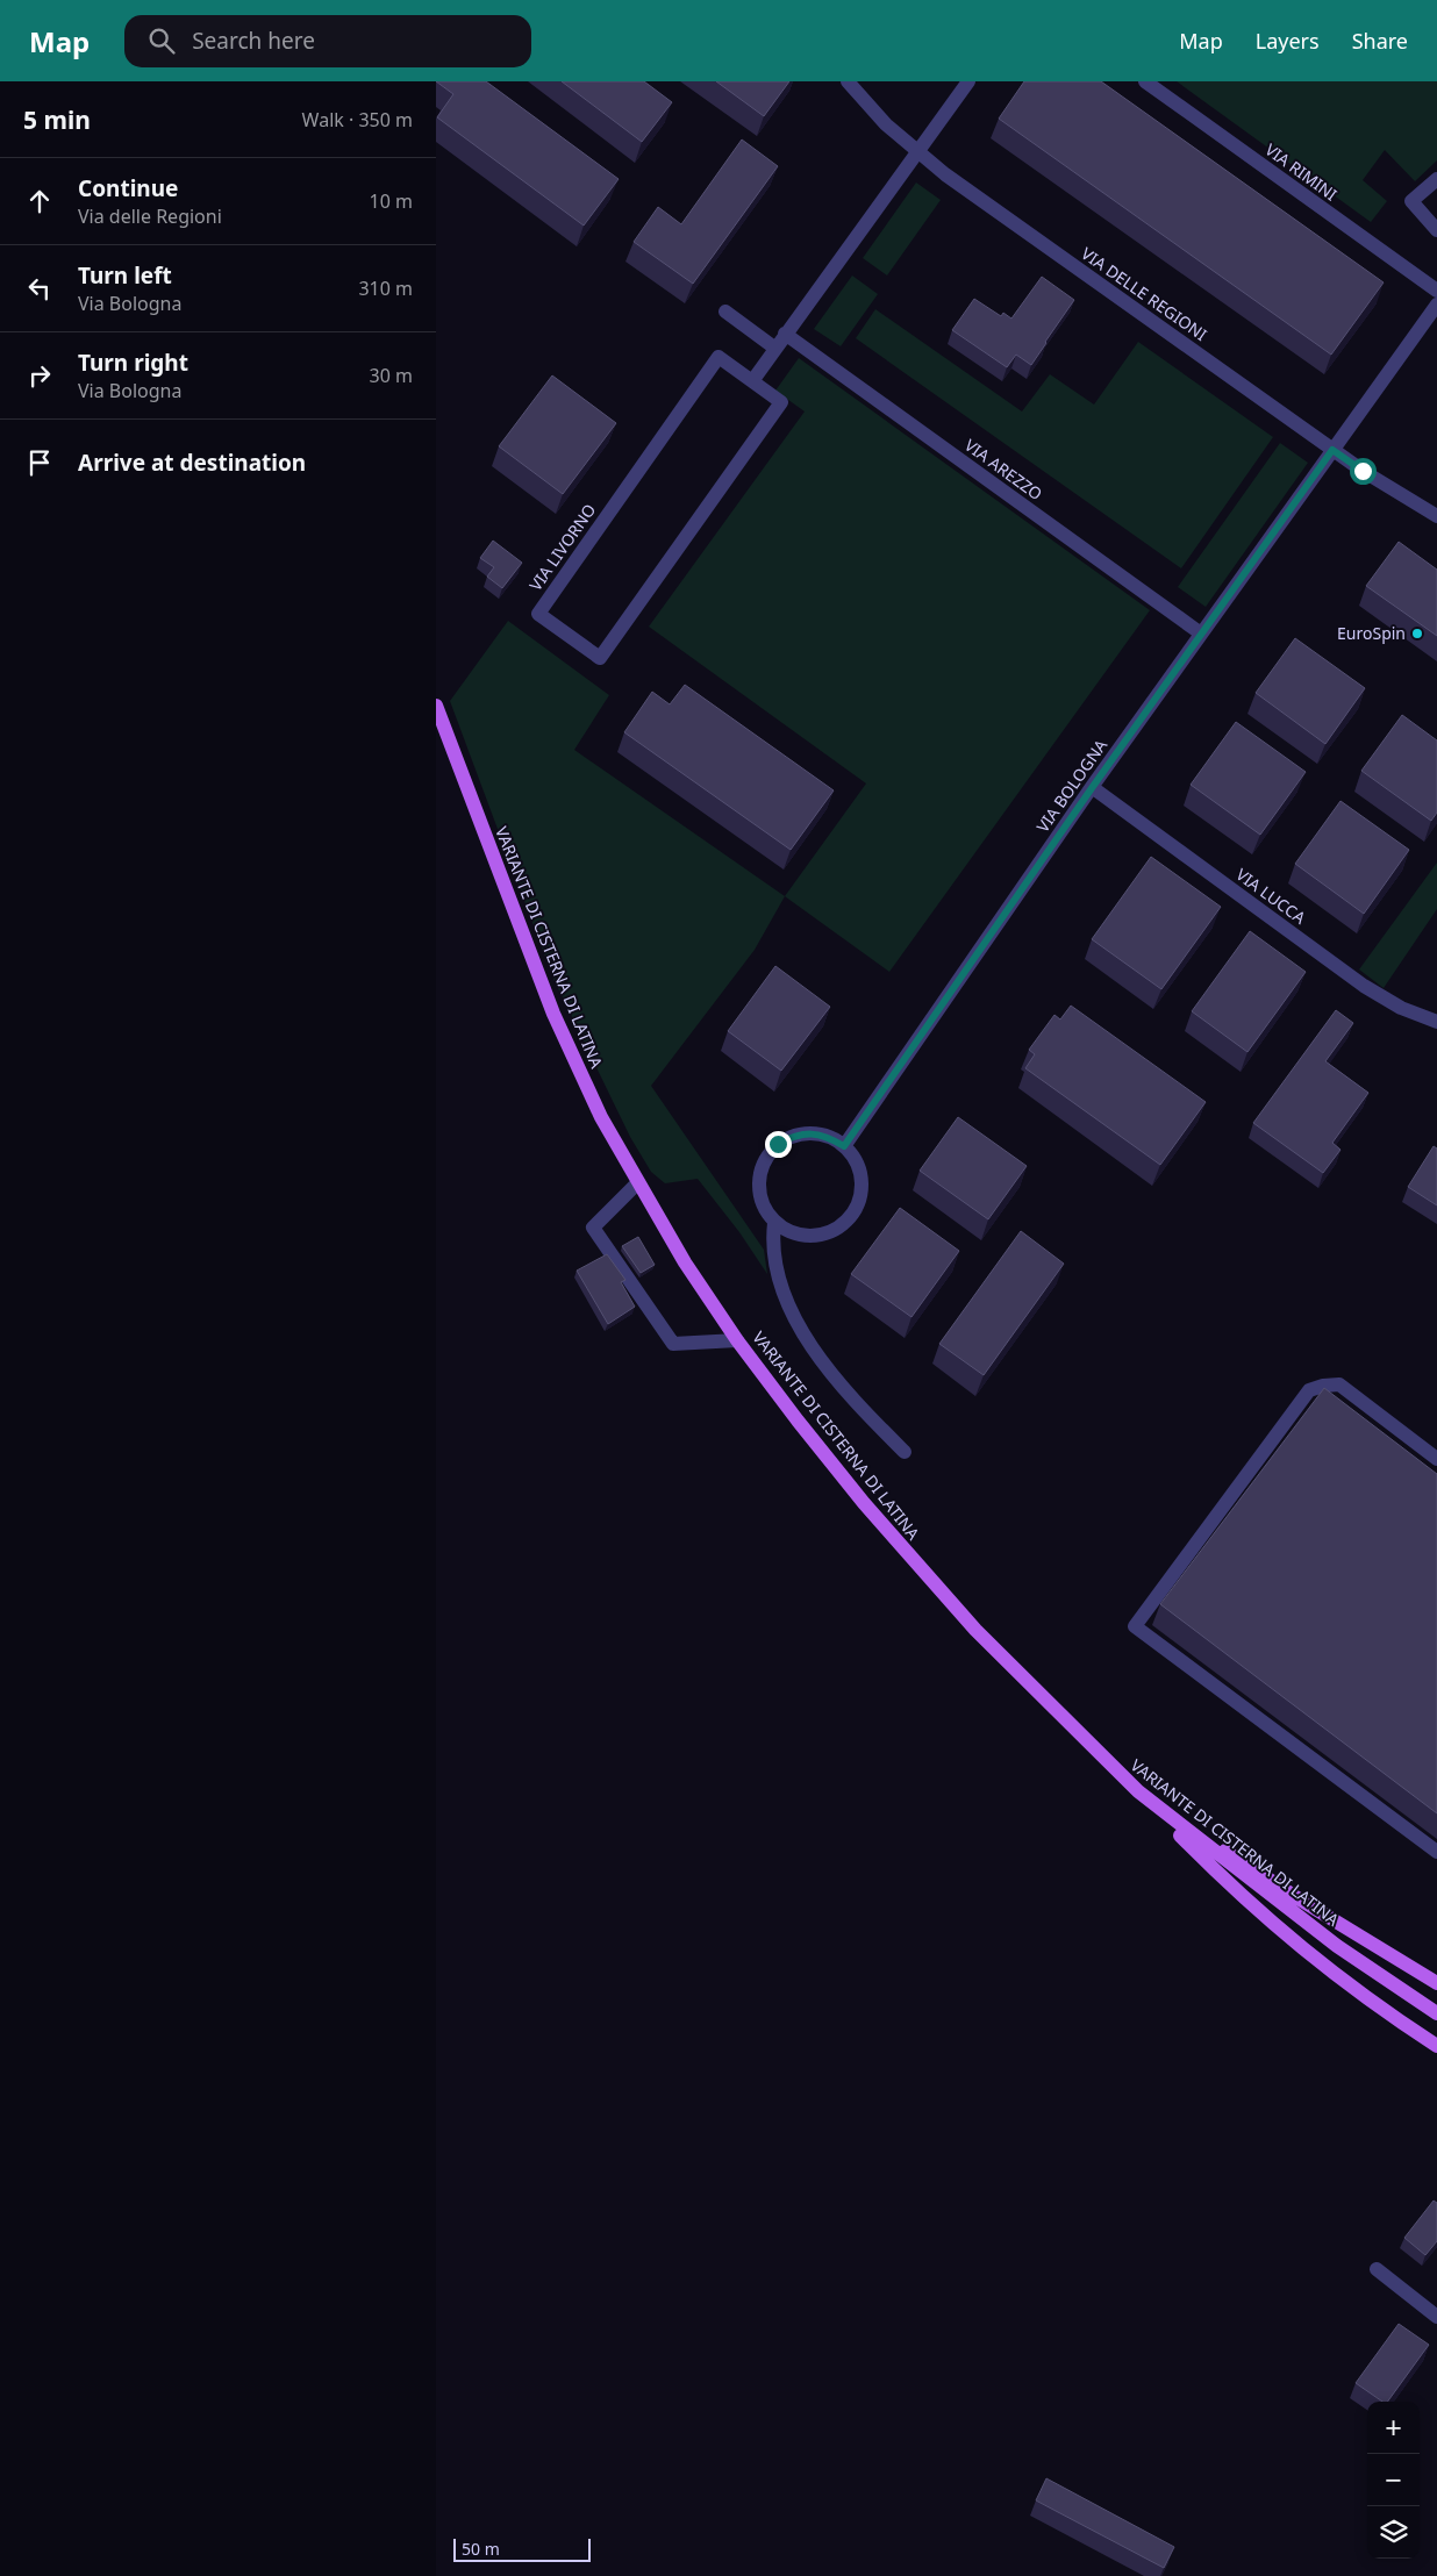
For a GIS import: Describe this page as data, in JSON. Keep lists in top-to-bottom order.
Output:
{
  "streets": {
    "main road": ["VARIANTE DI CISTERNA DI LATINA"],
    "street": [
      "VIA RIMINI",
      "VIA DELLE REGIONI",
      "VIA AREZZO",
      "VIA LIVORNO",
      "VIA BOLOGNA",
      "VIA LUCCA"
    ]
  },
  "crossings": [
    ["VIA DELLE REGIONI", "VIA BOLOGNA"],
    ["VIA AREZZO", "VIA BOLOGNA"],
    ["VIA BOLOGNA", "VIA LUCCA"]
  ],
  "places": ["EuroSpin"],
  "scale_bar": "50 m",
  "page": {
    "header": "Map",
    "search": "Search here",
    "nav": ["Map", "Layers", "Share"],
    "heading": ["5 min", "Walk · 350 m"],
    "list": [
      ["Continue", "Via delle Regioni", "10 m"],
      ["Turn left", "Via Bologna", "310 m"],
      ["Turn right", "Via Bologna", "30 m"],
      "Arrive at destination"
    ],
    "map_buttons": ["+", "−"],
    "scale": "50 m"
  }
}
